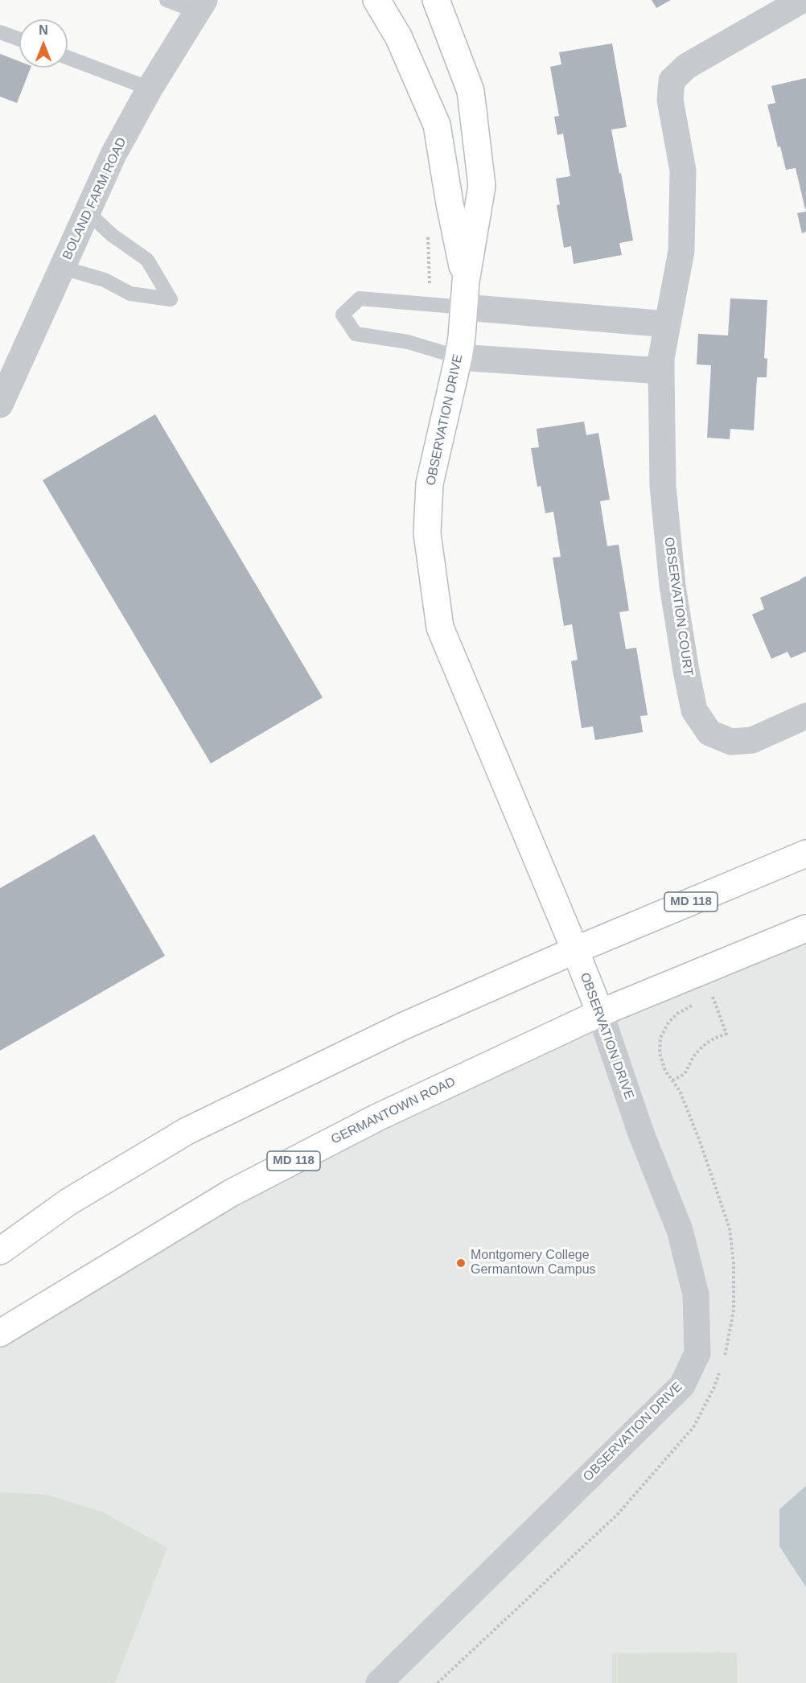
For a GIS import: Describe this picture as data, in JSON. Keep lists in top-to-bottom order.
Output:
{
  "streets": {
    "main road": ["OBSERVATION DRIVE", "MD 118", "GERMANTOWN ROAD"],
    "street": ["BOLAND FARM ROAD", "OBSERVATION COURT"]
  },
  "crossings": [
    ["OBSERVATION DRIVE", "MD 118"],
    ["OBSERVATION DRIVE", "GERMANTOWN ROAD"]
  ],
  "places": ["Montgomery College Germantown Campus"],
  "north": "top"
}
